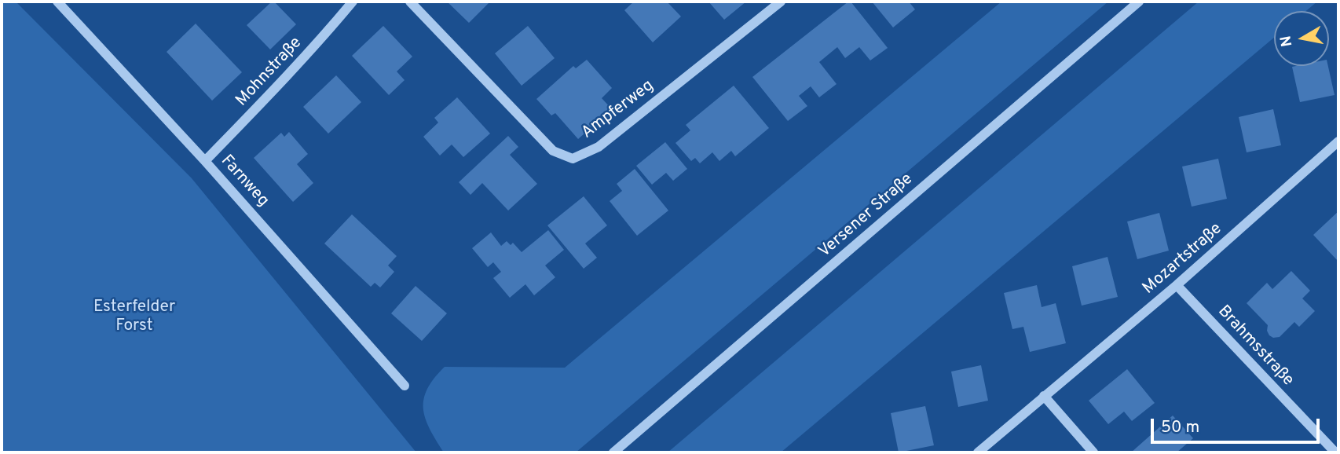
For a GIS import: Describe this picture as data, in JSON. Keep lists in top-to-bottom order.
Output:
{
  "streets": {
    "street": [
      "Mohnstraße",
      "Ampferweg",
      "Farnweg",
      "Versener Straße",
      "Mozartstraße",
      "Brahmsstraße"
    ]
  },
  "crossings": [
    ["Mohnstraße", "Farnweg"],
    ["Mozartstraße", "Brahmsstraße"]
  ],
  "parks": ["Esterfelder Forst"],
  "scale_bar": "50 m",
  "north": "left"
}
